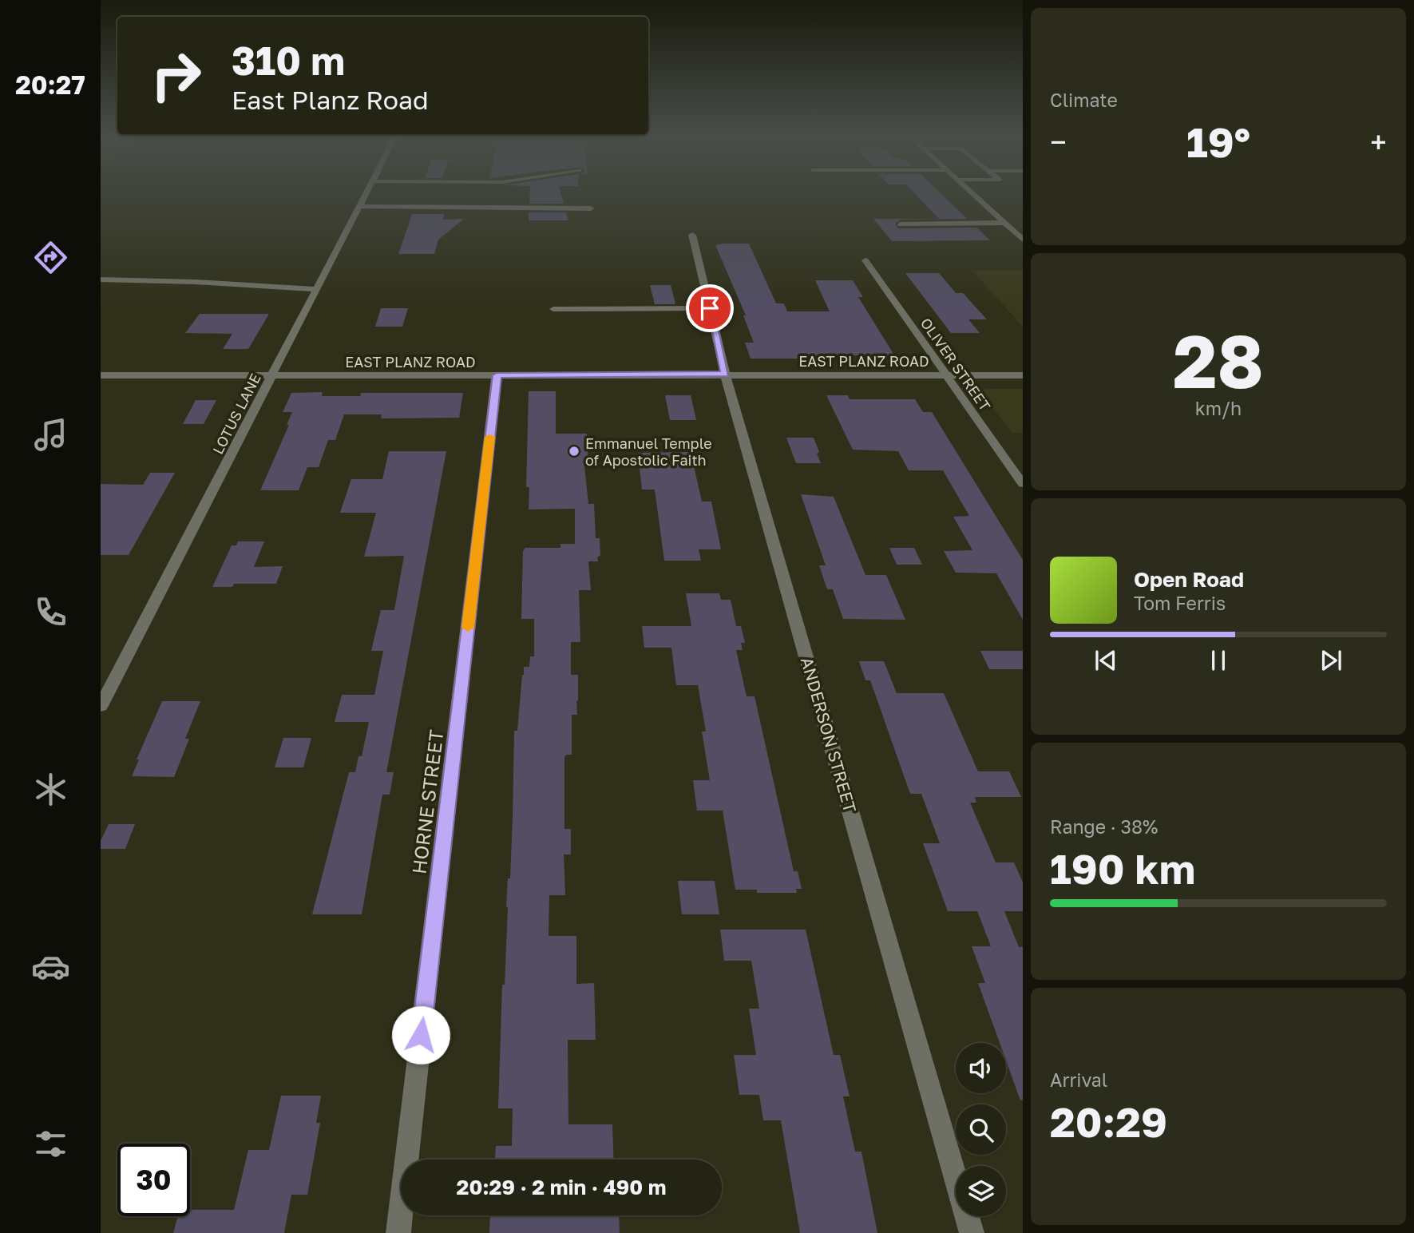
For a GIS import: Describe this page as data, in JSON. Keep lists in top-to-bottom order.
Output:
{
  "streets": {
    "street": [
      "EAST PLANZ ROAD",
      "OLIVER STREET",
      "LOTUS LANE",
      "ANDERSON STREET",
      "HORNE STREET"
    ]
  },
  "crossings": [
    ["EAST PLANZ ROAD", "OLIVER STREET"],
    ["EAST PLANZ ROAD", "LOTUS LANE"],
    ["EAST PLANZ ROAD", "ANDERSON STREET"],
    ["EAST PLANZ ROAD", "HORNE STREET"]
  ],
  "places": ["Emmanuel Temple of Apostolic Faith"],
  "page": {
    "tabs": "20:27",
    "tile": [
      "Climate",
      ["28", "km/h"],
      ["Range · 38%", "190 km"],
      ["Arrival", "20:29"]
    ],
    "turn": ["310 m", "East Planz Road"],
    "heat": ["−", "19°", "+"],
    "song": ["Open Road", "Tom Ferris"],
    "limit": "30",
    "trip": "20:29 · 2 min · 490 m"
  }
}
